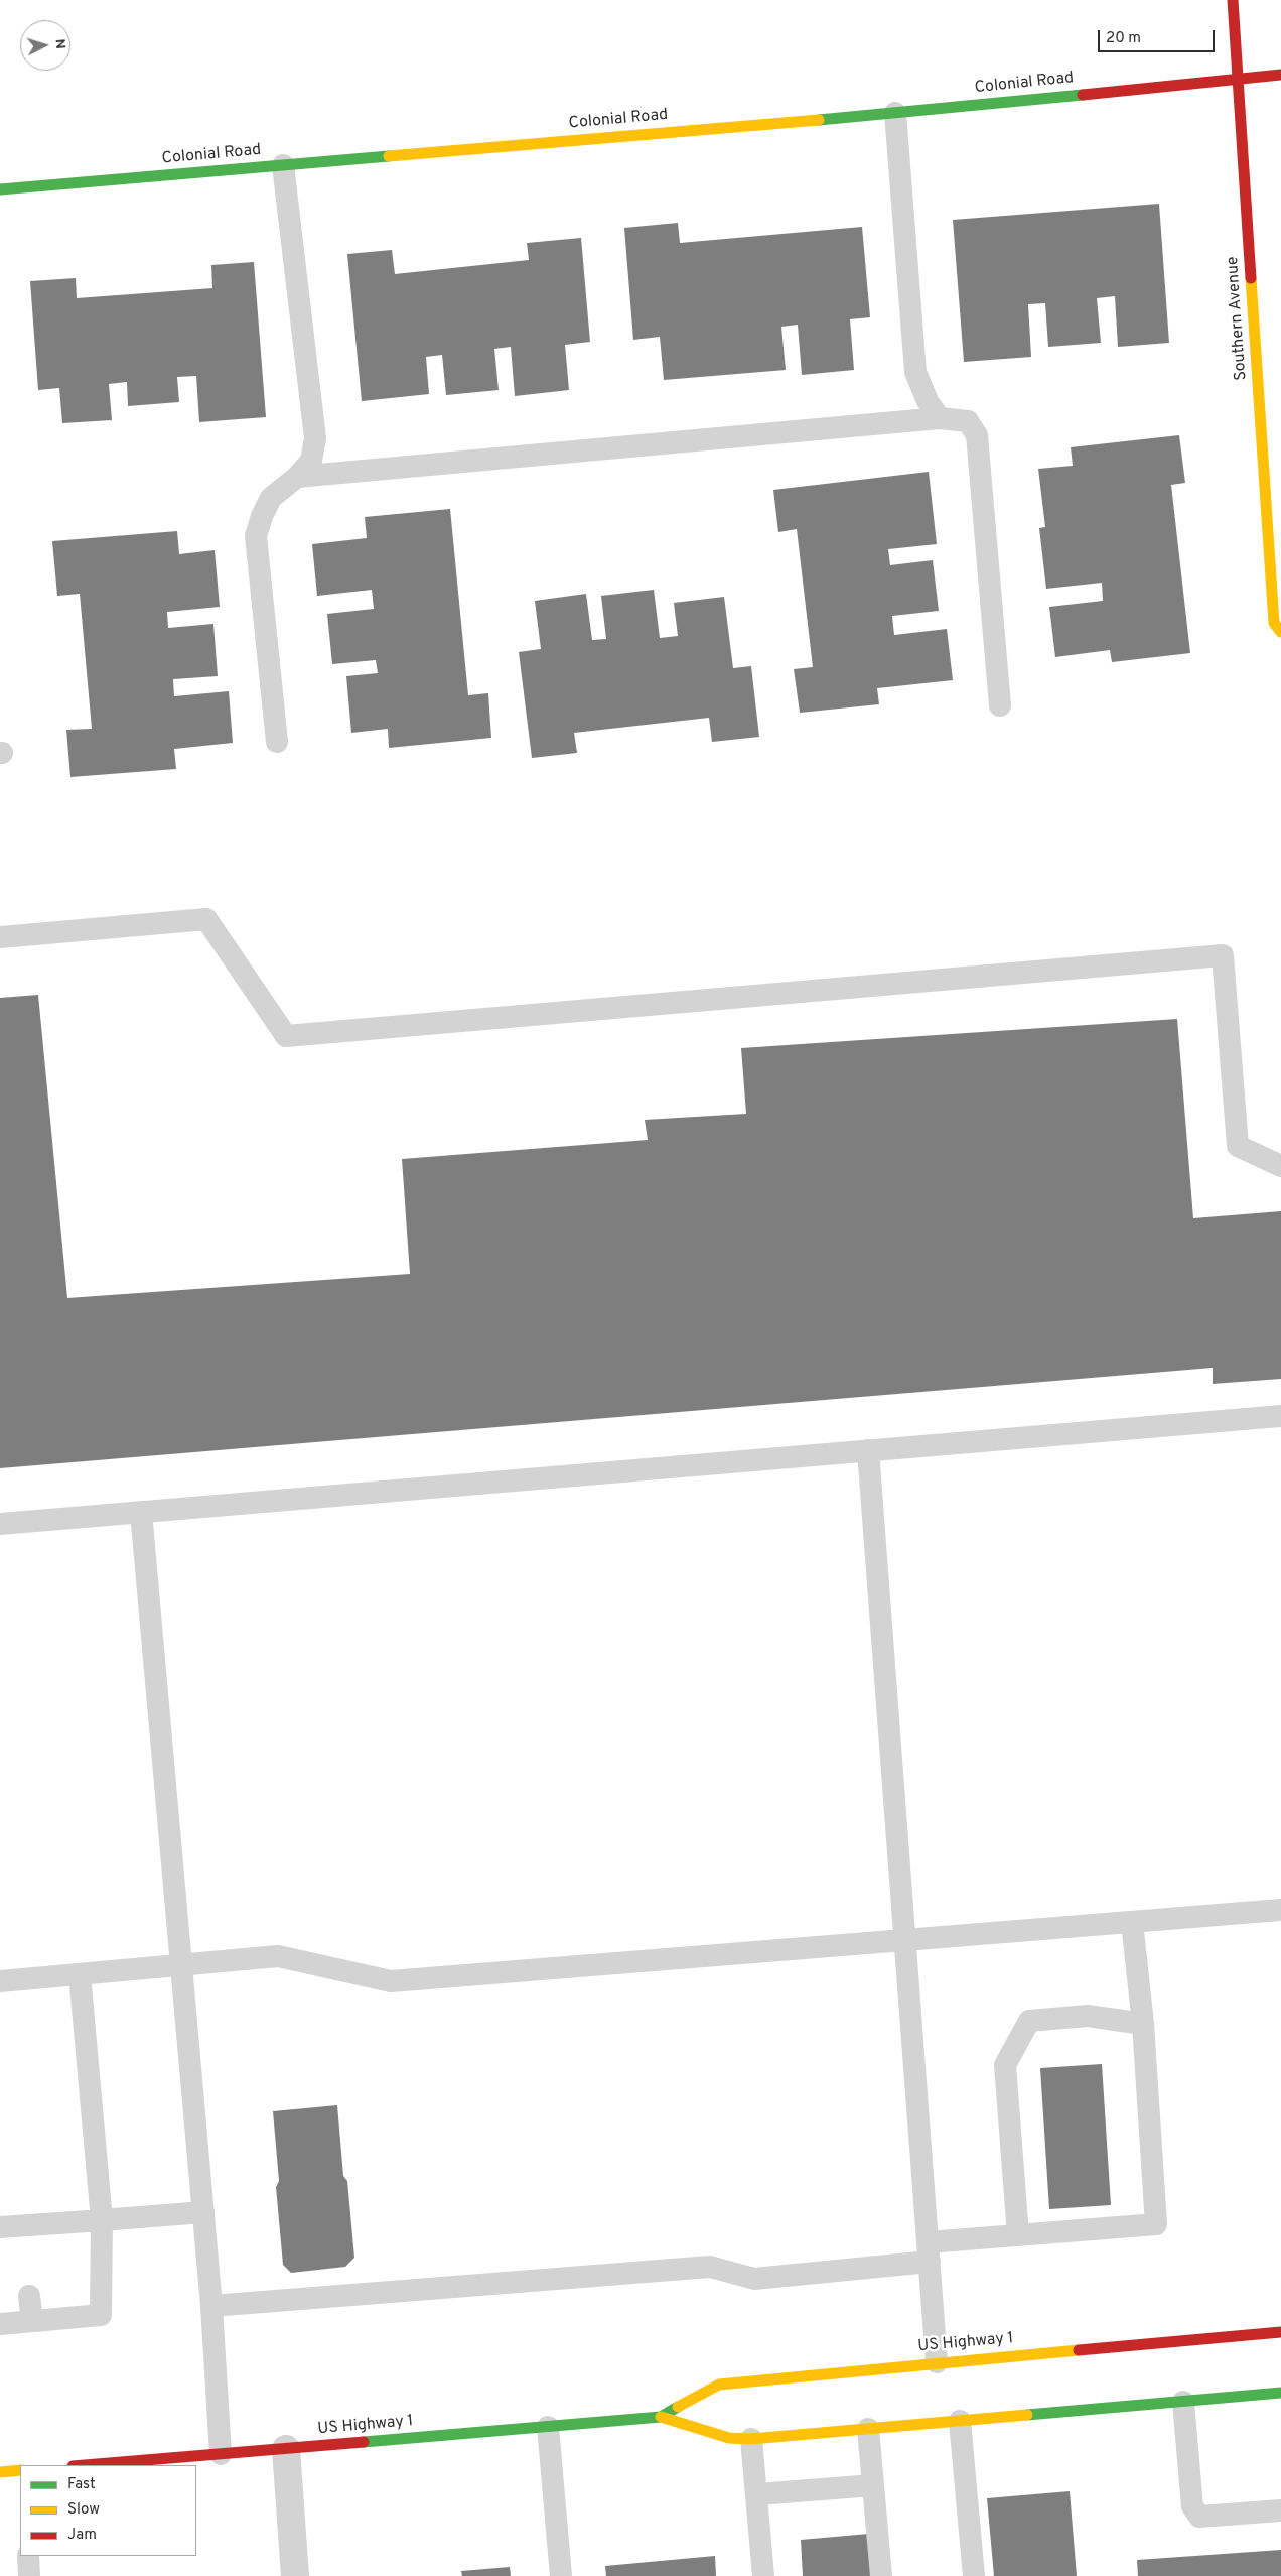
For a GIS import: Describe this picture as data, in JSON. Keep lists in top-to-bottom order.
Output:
{
  "streets": {
    "street": ["Colonial Road", "Southern Avenue", "US Highway 1"]
  },
  "crossings": [
    ["Colonial Road", "Southern Avenue"]
  ],
  "legend": ["Fast", "Slow", "Jam"],
  "scale_bar": "20 m",
  "north": "right"
}
